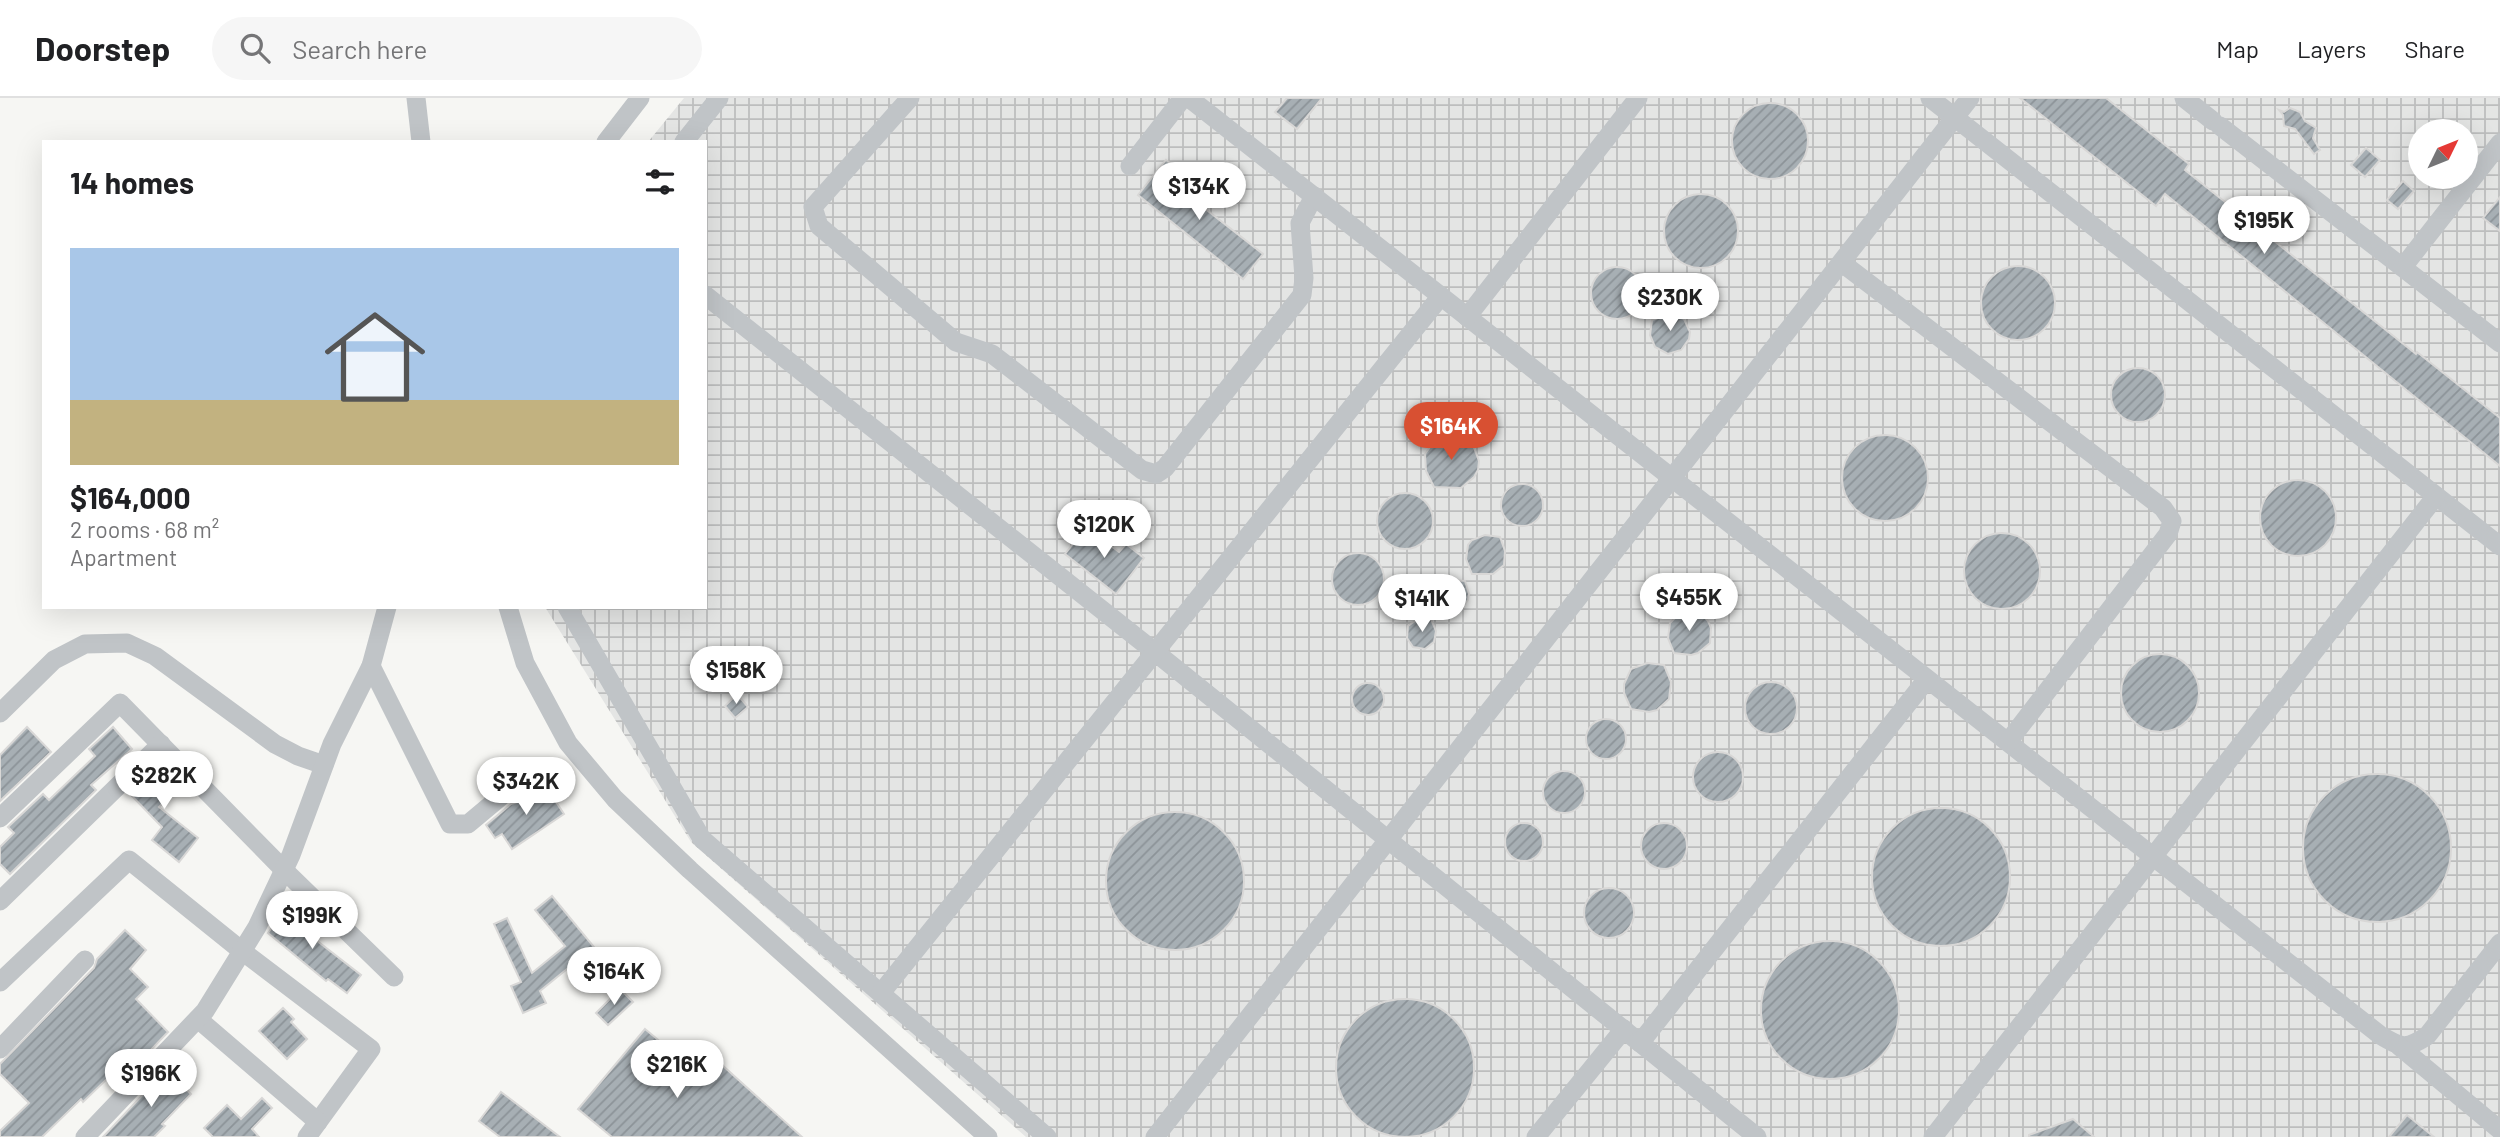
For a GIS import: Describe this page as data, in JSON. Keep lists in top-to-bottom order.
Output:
{
  "north": "top right",
  "page": {
    "header": "Doorstep",
    "search": "Search here",
    "nav": ["Map", "Layers", "Share"],
    "heading": "14 homes",
    "price": [
      "$134K",
      "$195K",
      "$230K",
      "$164K",
      "$120K",
      "$455K",
      "$141K",
      "$158K",
      "$282K",
      "$342K",
      "$199K",
      "$164K",
      "$216K",
      "$196K"
    ],
    "list": [
      {
        "name": "$164,000",
        "note": "2 rooms · 68 m² · Apartment"
      }
    ]
  }
}
